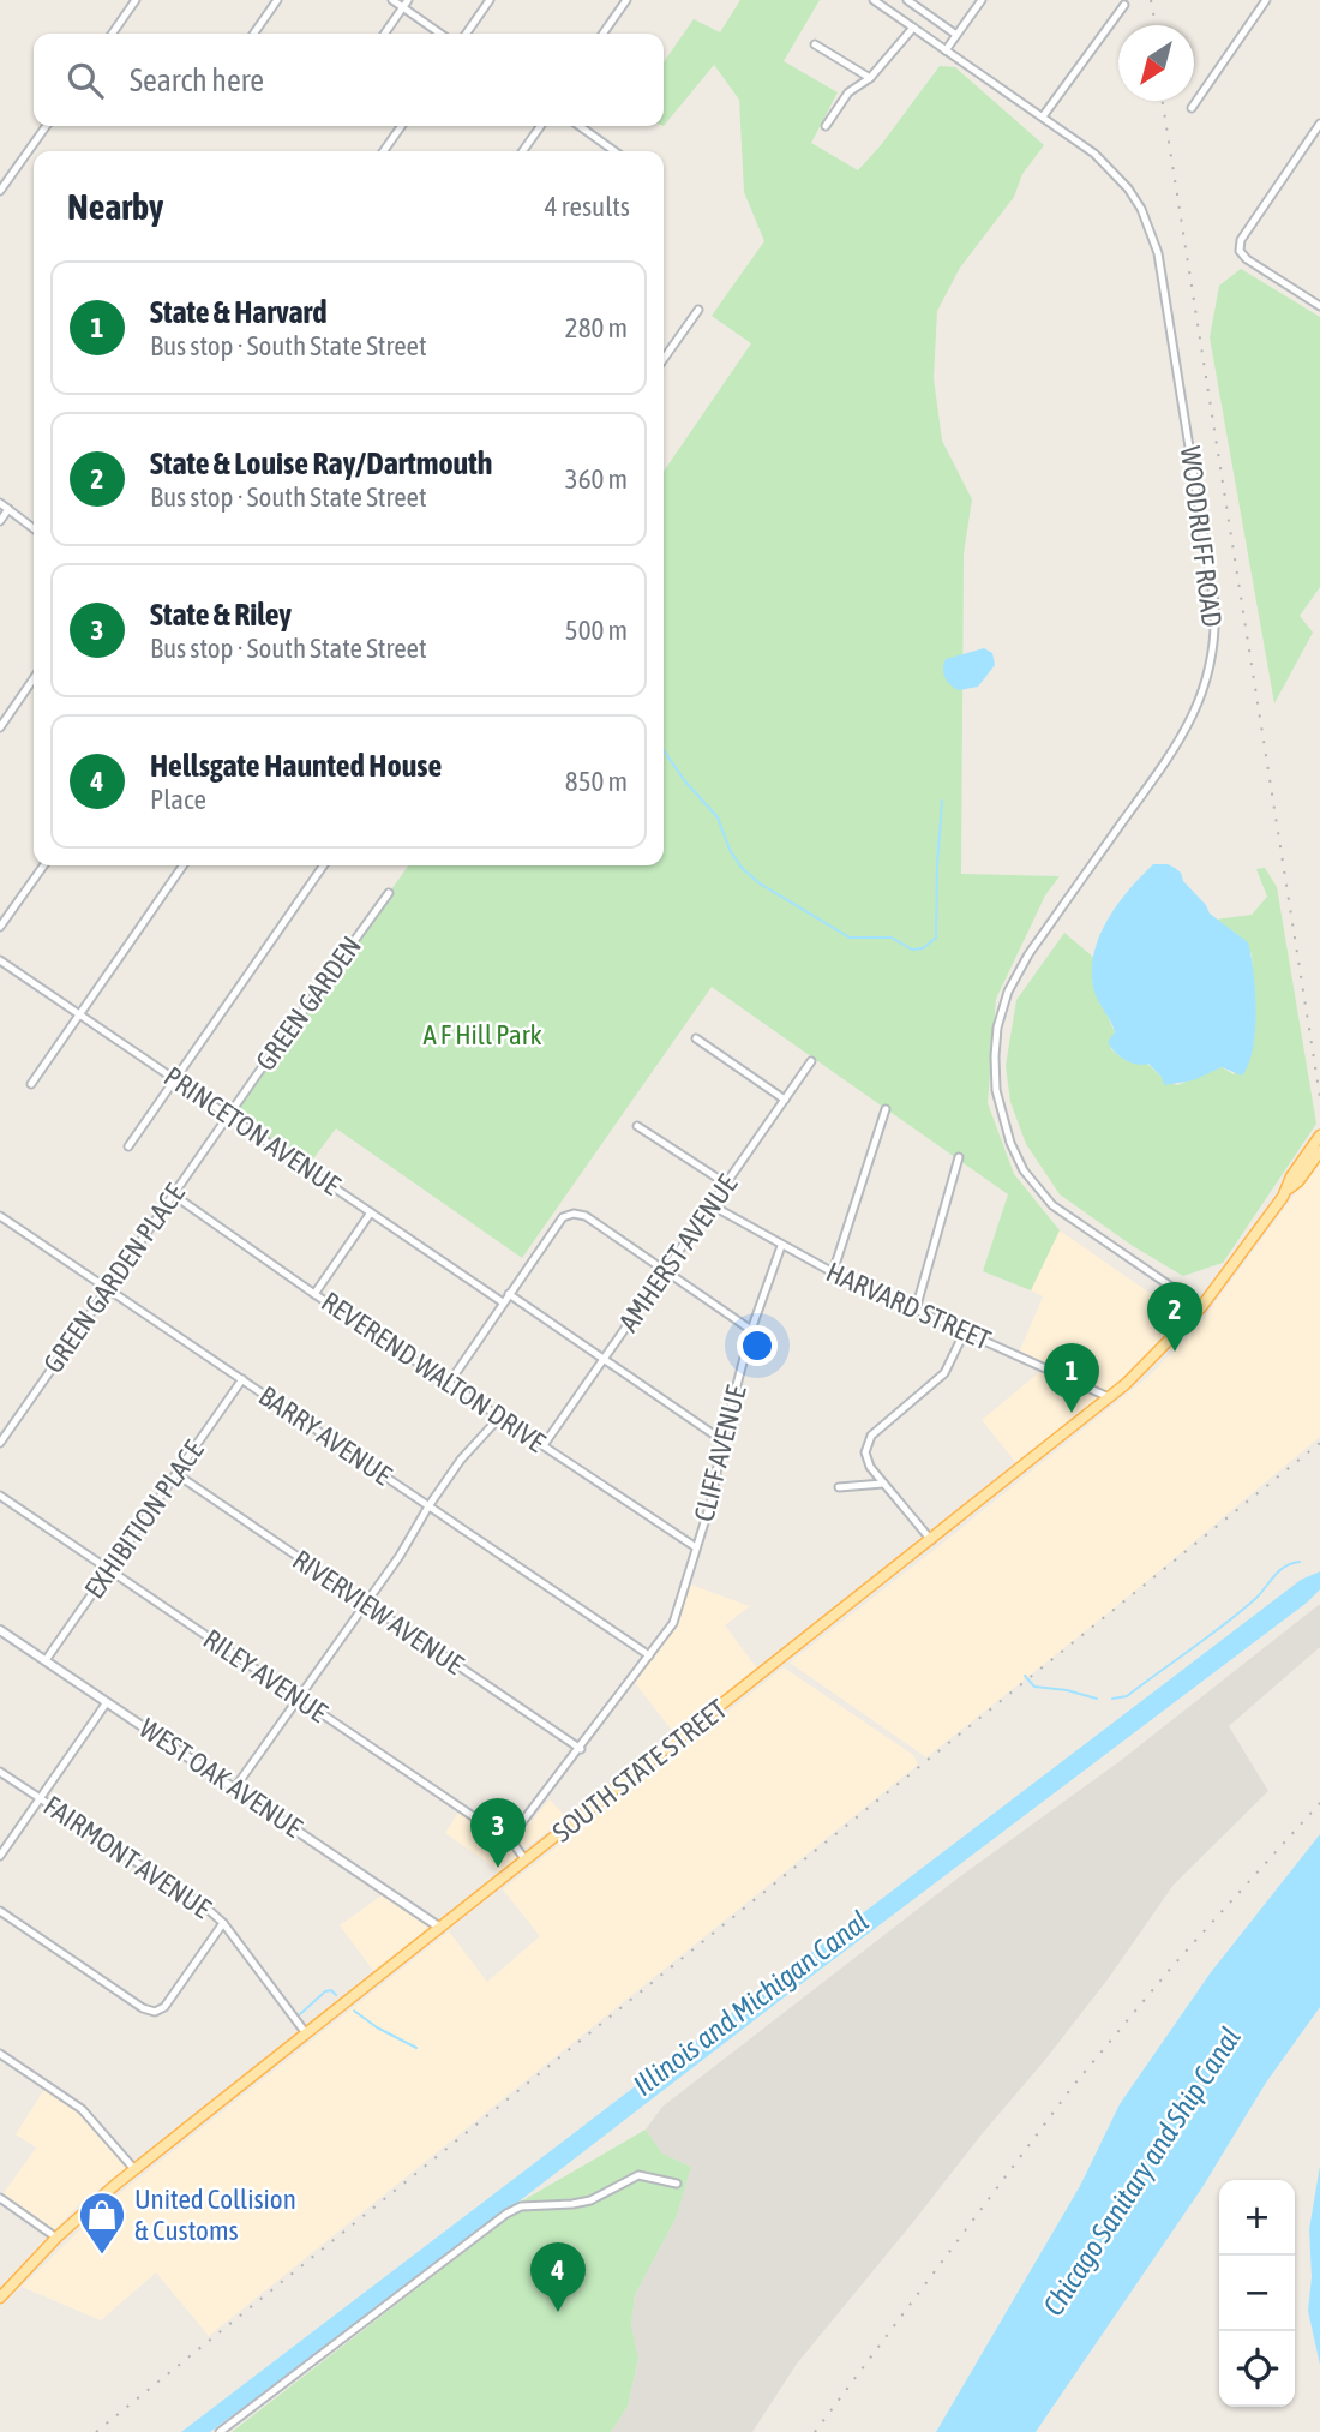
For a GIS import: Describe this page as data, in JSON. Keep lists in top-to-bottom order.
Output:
{
  "streets": {
    "main road": ["SOUTH STATE STREET"],
    "street": [
      "WOODRUFF ROAD",
      "GREEN GARDEN",
      "PRINCETON AVENUE",
      "AMHERST AVENUE",
      "GREEN GARDEN PLACE",
      "HARVARD STREET",
      "REVEREND WALTON DRIVE",
      "BARRY AVENUE",
      "CLIFF AVENUE",
      "EXHIBITION PLACE",
      "RIVERVIEW AVENUE",
      "RILEY AVENUE",
      "WEST OAK AVENUE",
      "FAIRMONT AVENUE"
    ]
  },
  "crossings": [
    ["WOODRUFF ROAD", "SOUTH STATE STREET"],
    ["GREEN GARDEN", "PRINCETON AVENUE"],
    ["GREEN GARDEN", "GREEN GARDEN PLACE"],
    ["PRINCETON AVENUE", "GREEN GARDEN PLACE"],
    ["AMHERST AVENUE", "HARVARD STREET"],
    ["AMHERST AVENUE", "REVEREND WALTON DRIVE"],
    ["GREEN GARDEN PLACE", "REVEREND WALTON DRIVE"],
    ["GREEN GARDEN PLACE", "BARRY AVENUE"],
    ["HARVARD STREET", "CLIFF AVENUE"],
    ["HARVARD STREET", "SOUTH STATE STREET"],
    ["REVEREND WALTON DRIVE", "CLIFF AVENUE"],
    ["BARRY AVENUE", "CLIFF AVENUE"],
    ["BARRY AVENUE", "EXHIBITION PLACE"],
    ["CLIFF AVENUE", "RIVERVIEW AVENUE"],
    ["CLIFF AVENUE", "RILEY AVENUE"],
    ["EXHIBITION PLACE", "RIVERVIEW AVENUE"],
    ["EXHIBITION PLACE", "RILEY AVENUE"],
    ["EXHIBITION PLACE", "WEST OAK AVENUE"],
    ["RILEY AVENUE", "SOUTH STATE STREET"],
    ["SOUTH STATE STREET", "WEST OAK AVENUE"],
    ["SOUTH STATE STREET", "FAIRMONT AVENUE"]
  ],
  "water": ["Illinois and Michigan Canal", "Chicago Sanitary and Ship Canal"],
  "parks": ["A F Hill Park"],
  "places": {
    "shop": ["United Collision & Customs"]
  },
  "north": "bottom left",
  "page": {
    "search": "Search here",
    "heading": ["Nearby", "4 results"],
    "list": [
      {
        "mark": "1",
        "name": "State & Harvard",
        "note": "Bus stop · South State Street",
        "value": "280 m"
      },
      {
        "mark": "2",
        "name": "State & Louise Ray/Dartmouth",
        "note": "Bus stop · South State Street",
        "value": "360 m"
      },
      {
        "mark": "3",
        "name": "State & Riley",
        "note": "Bus stop · South State Street",
        "value": "500 m"
      },
      {
        "mark": "4",
        "name": "Hellsgate Haunted House",
        "note": "Place",
        "value": "850 m"
      }
    ],
    "pins": [
      "2",
      "1",
      "3",
      "4"
    ],
    "map_buttons": ["+", "−"]
  }
}
